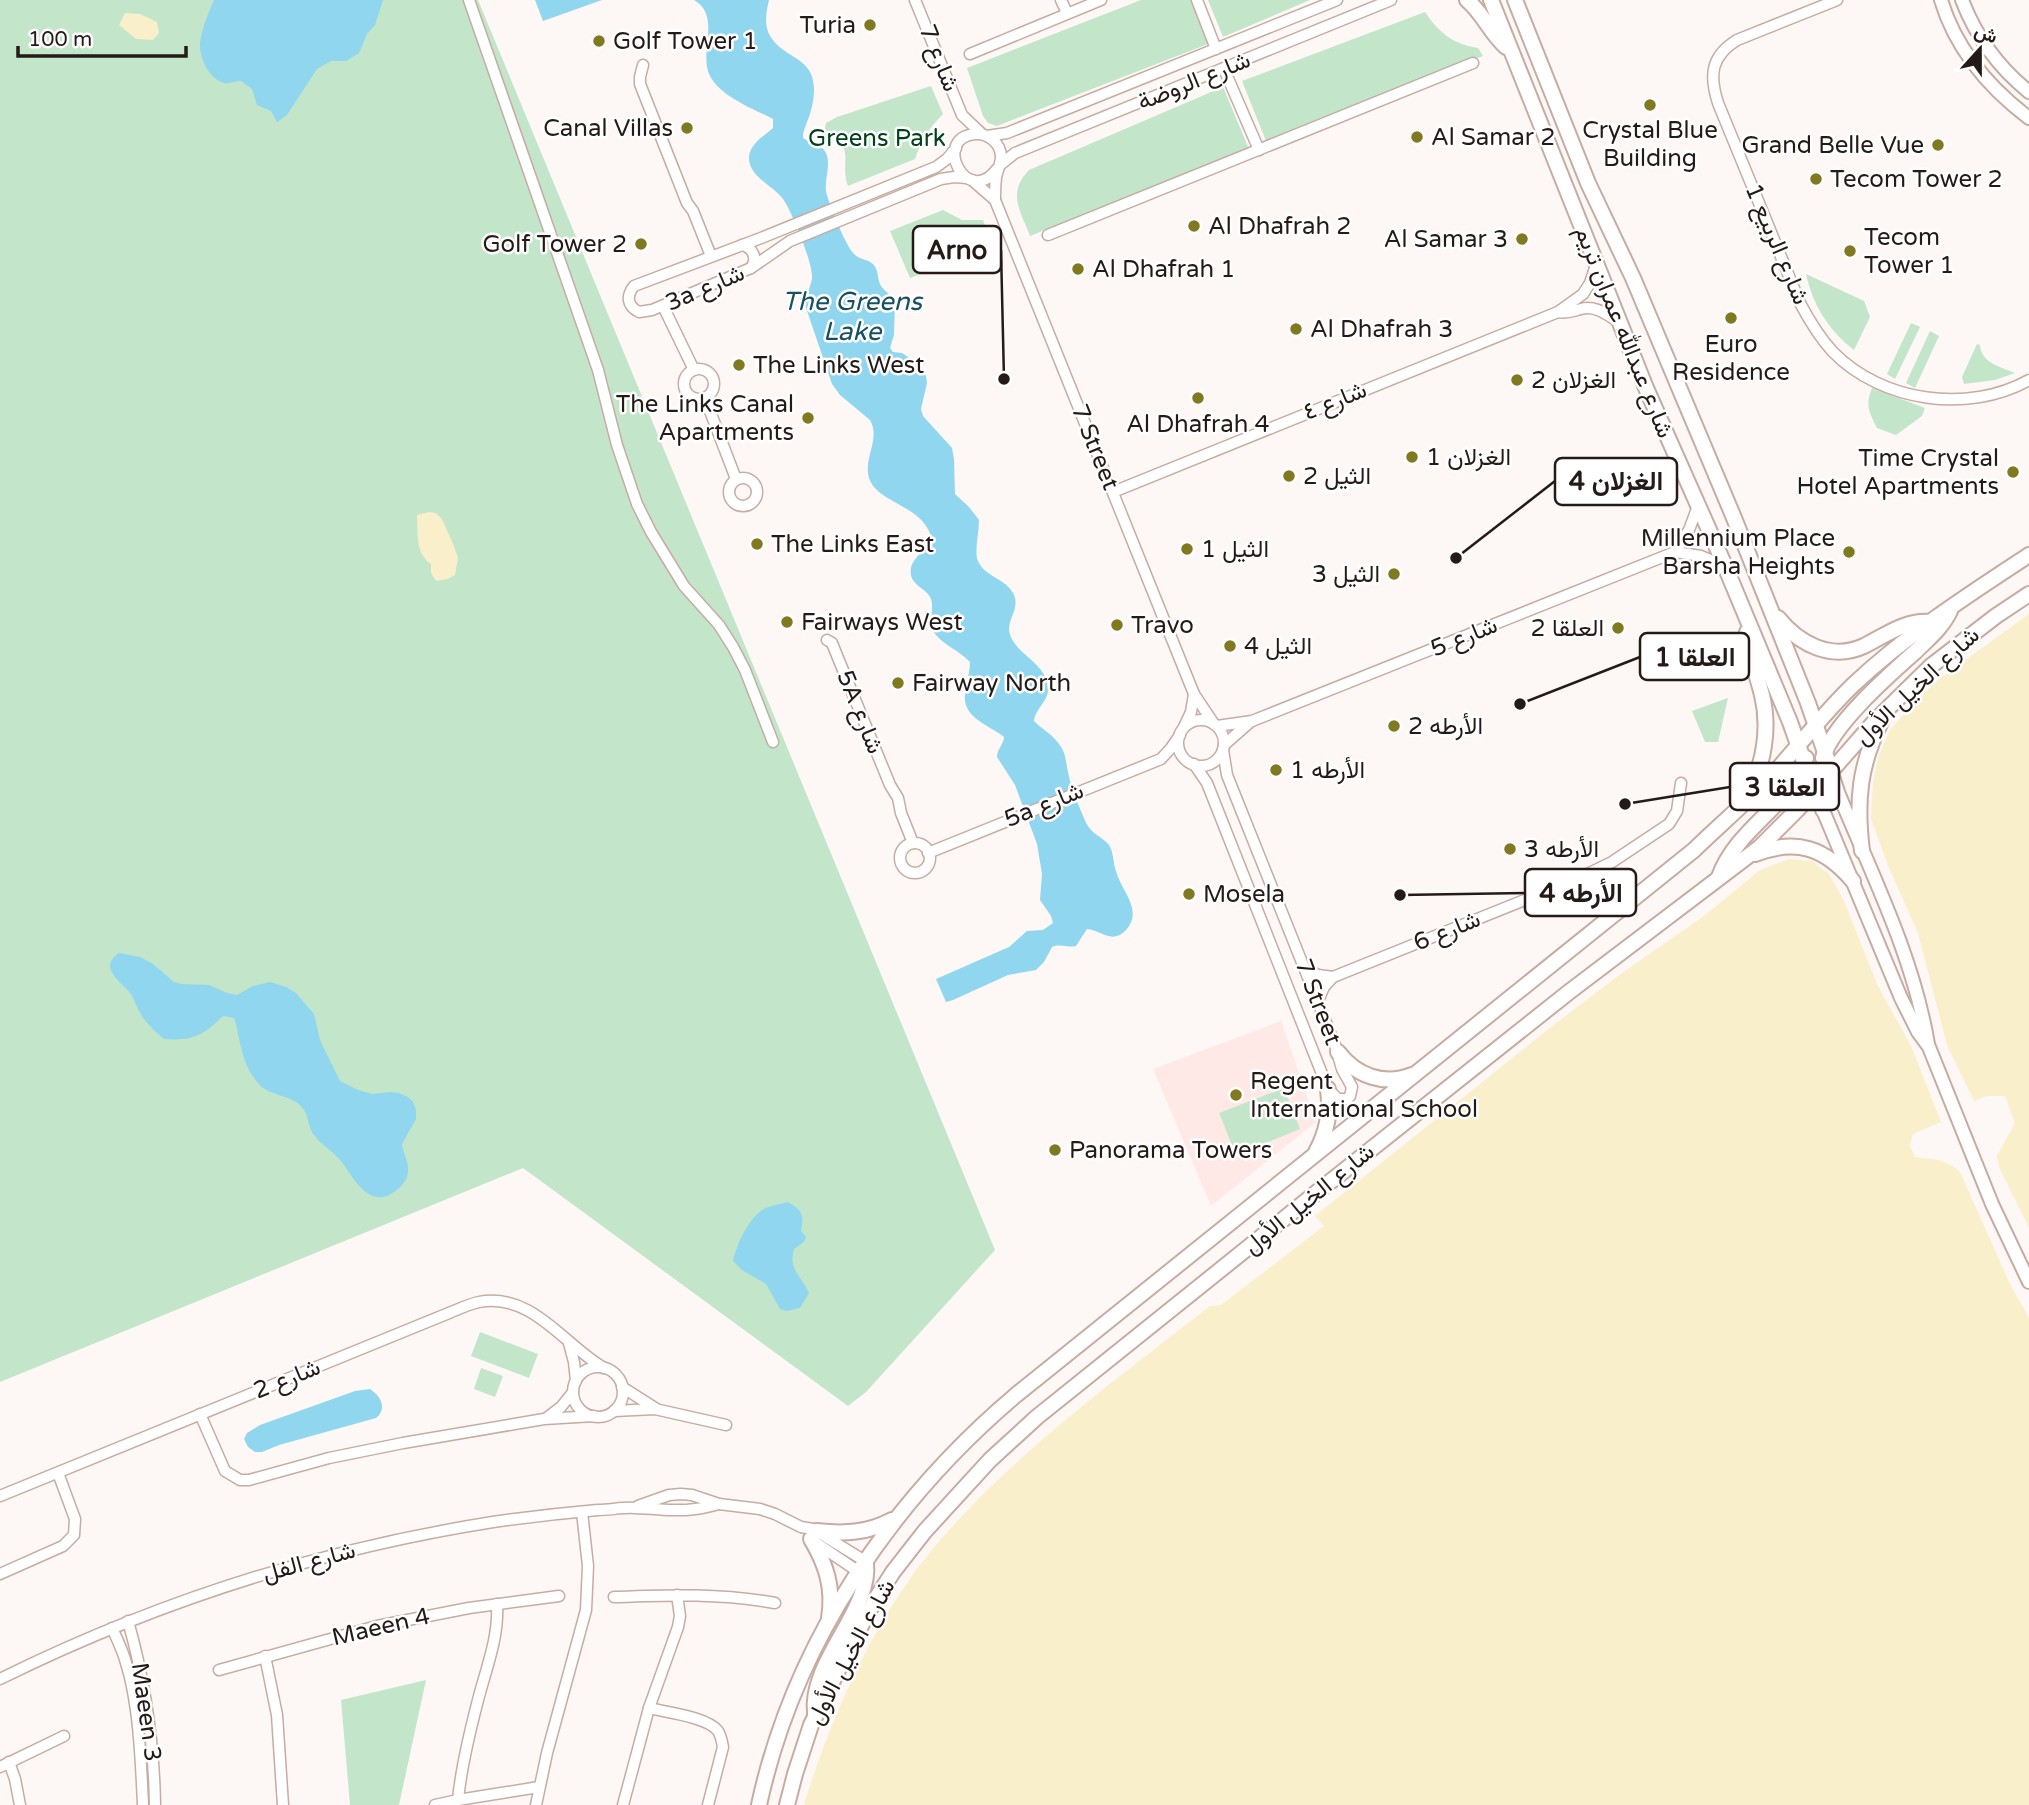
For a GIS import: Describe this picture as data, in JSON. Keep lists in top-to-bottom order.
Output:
{
  "streets": {
    "main road": ["شارع عبدالله عمران تريم", "شارع الخيل الأول"],
    "street": [
      "شارع 7",
      "شارع الروضة",
      "شارع الربيع 1",
      "3a شارع",
      "شارع ٤",
      "7 Street",
      "شارع 5",
      "5A شارع",
      "5a شارع",
      "شارع 6",
      "شارع 2",
      "شارع الفل",
      "Maeen 4",
      "Maeen 3"
    ]
  },
  "crossings": [
    ["شارع 7", "شارع الروضة"],
    ["شارع 7", "3a شارع"],
    ["شارع الروضة", "3a شارع"],
    ["شارع عبدالله عمران تريم", "شارع ٤"],
    ["شارع عبدالله عمران تريم", "شارع الخيل الأول"],
    ["شارع ٤", "7 Street"],
    ["7 Street", "شارع 5"],
    ["7 Street", "5a شارع"],
    ["شارع 5", "5a شارع"],
    ["شارع الخيل الأول", "شارع الفل"],
    ["5A شارع", "5a شارع"],
    ["شارع الفل", "Maeen 3"]
  ],
  "water": ["The Greens Lake"],
  "parks": ["Greens Park"],
  "places": [
    "Turia",
    "Golf Tower 1",
    "Crystal Blue Building",
    "Canal Villas",
    "Al Samar 2",
    "Grand Belle Vue",
    "Tecom Tower 2",
    "Al Dhafrah 2",
    "Al Samar 3",
    "Golf Tower 2",
    "Tecom Tower 1",
    "Al Dhafrah 1",
    "Euro Residence",
    "Al Dhafrah 3",
    "The Links West",
    "Arno",
    "الغزلان 2",
    "Al Dhafrah 4",
    "The Links Canal Apartments",
    "الغزلان 1",
    "Time Crystal Hotel Apartments",
    "الثيل 2",
    "The Links East",
    "الثيل 1",
    "Millennium Place Barsha Heights",
    "الغزلان 4",
    "الثيل 3",
    "Fairways West",
    "Travo",
    "العلقا 2",
    "الثيل 4",
    "Fairway North",
    "العلقا 1",
    "الأرطه 2",
    "الأرطه 1",
    "العلقا 3",
    "الأرطه 3",
    "Mosela",
    "الأرطه 4",
    "Regent International School",
    "Panorama Towers"
  ],
  "scale_bar": "100 m",
  "north": "top"
}
